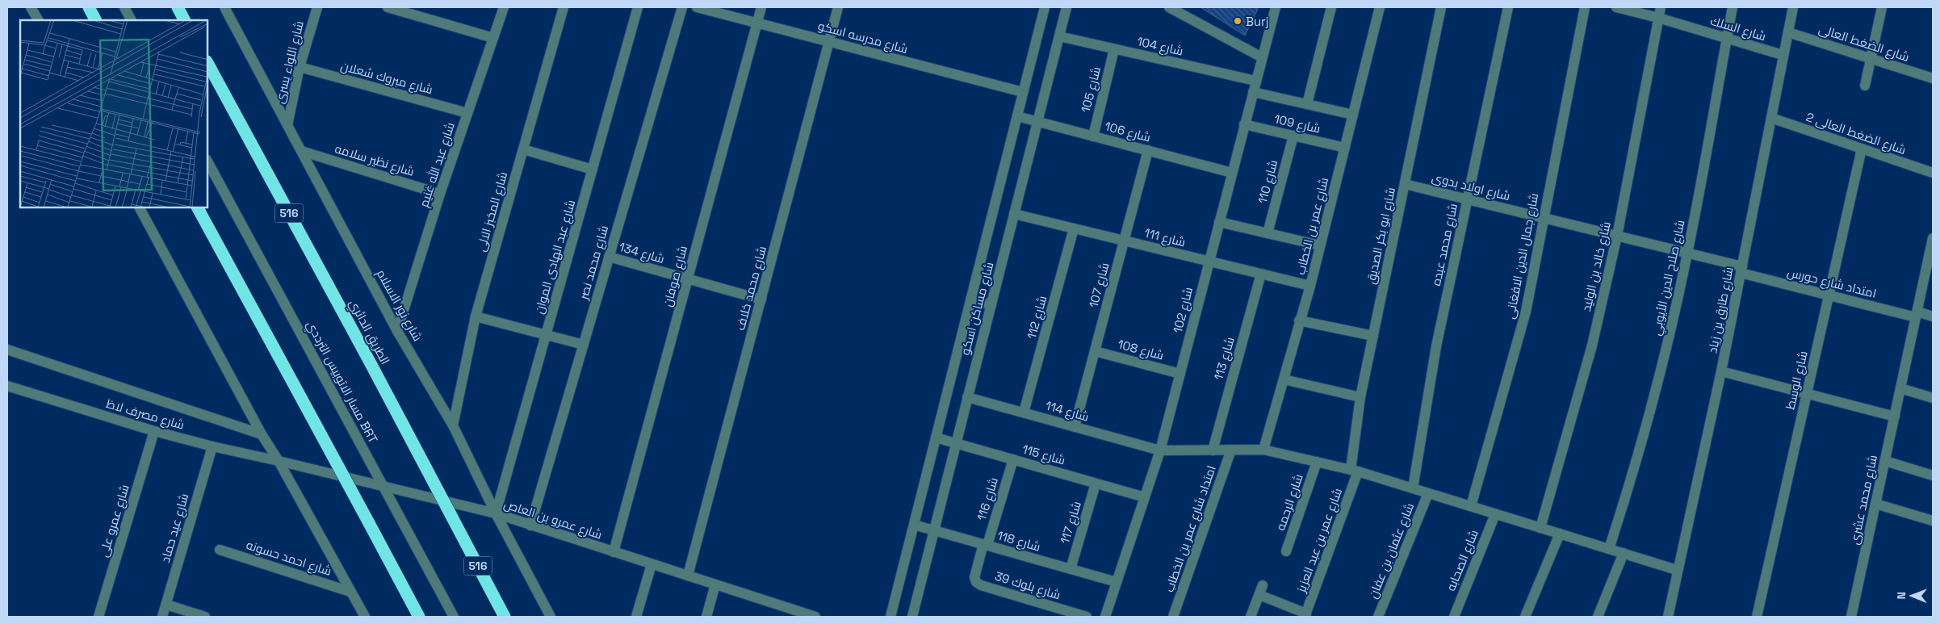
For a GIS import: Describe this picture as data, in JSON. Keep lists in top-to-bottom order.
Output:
{
  "streets": {
    "highway": ["516", "الطريق الدائري"],
    "street": [
      "شارع السلك",
      "شارع مدرسه اسكو",
      "شارع الضغط العالى",
      "شارع 104",
      "شارع اللواء يسرى",
      "شارع مبروك شعلان",
      "شارع 105",
      "شارع 109",
      "شارع 106",
      "شارع الضغط العالى 2",
      "شارع نظير سلامه",
      "شارع عبد الله غنيم",
      "شارع 110",
      "شارع اولاد بدوى",
      "شارع المخبز الالى",
      "شارع عمر بن الخطاب",
      "شارع ابو بكر الصديق",
      "شارع 111",
      "شارع محمد عبده",
      "شارع 134",
      "شارع جمال الدين الافغانى",
      "شارع عبد الهادى الموان",
      "شارع محمد نصر",
      "شارع خالد بن الوليد",
      "شارع صوفان",
      "شارع صلاح الدين الأيوبي",
      "امتداد شارع حورس",
      "شارع 107",
      "شارع محمد خلاف",
      "شارع نور الاسلام",
      "شارع مساكن اسكو",
      "شارع 102",
      "شارع طارق بن زياد",
      "شارع 112",
      "شارع 108",
      "شارع 113",
      "شارع الوسط",
      "مسار الاتوبيس الترددي BRT",
      "شارع 114",
      "شارع مصرف لاظ",
      "شارع 115",
      "شارع 116",
      "شارع محمد عشرى",
      "شارع الرحمه",
      "شارع عمرو بن العاص",
      "شارع عمرو على",
      "شارع 117",
      "شارع عيد حماد",
      "امتداد شارع عمر بن الخطاب",
      "شارع عمر بن عبد العزيز",
      "شارع 118",
      "شارع عثمان بن عفان",
      "شارع احمد حسونه",
      "شارع الصحابه",
      "شارع بلوك 39"
    ]
  },
  "crossings": [
    ["شارع السلك", "شارع خالد بن الوليد"],
    ["شارع السلك", "شارع صلاح الدين الأيوبي"],
    ["شارع السلك", "شارع طارق بن زياد"],
    ["شارع مدرسه اسكو", "شارع صوفان"],
    ["شارع مدرسه اسكو", "شارع محمد خلاف"],
    ["شارع مدرسه اسكو", "شارع مساكن اسكو"],
    ["شارع الضغط العالى", "شارع طارق بن زياد"],
    ["شارع 104", "شارع 105"],
    ["شارع 104", "شارع مساكن اسكو"],
    ["شارع 104", "شارع 102"],
    ["شارع اللواء يسرى", "شارع مبروك شعلان"],
    ["شارع اللواء يسرى", "شارع نور الاسلام"],
    ["شارع مبروك شعلان", "شارع عبد الله غنيم"],
    ["شارع 105", "شارع 106"],
    ["شارع 109", "شارع 110"],
    ["شارع 109", "شارع عمر بن الخطاب"],
    ["شارع 109", "شارع 102"],
    ["شارع 106", "شارع 107"],
    ["شارع 106", "شارع مساكن اسكو"],
    ["شارع 106", "شارع 102"],
    ["شارع الضغط العالى 2", "شارع طارق بن زياد"],
    ["شارع الضغط العالى 2", "شارع الوسط"],
    ["شارع نظير سلامه", "شارع عبد الله غنيم"],
    ["شارع نظير سلامه", "شارع نور الاسلام"],
    ["شارع عبد الله غنيم", "شارع نور الاسلام"],
    ["شارع اولاد بدوى", "شارع ابو بكر الصديق"],
    ["شارع اولاد بدوى", "شارع محمد عبده"],
    ["شارع اولاد بدوى", "شارع جمال الدين الافغانى"],
    ["شارع اولاد بدوى", "شارع خالد بن الوليد"],
    ["شارع اولاد بدوى", "شارع صلاح الدين الأيوبي"],
    ["شارع اولاد بدوى", "امتداد شارع حورس"],
    ["شارع اولاد بدوى", "شارع طارق بن زياد"],
    ["شارع المخبز الالى", "شارع نور الاسلام"],
    ["شارع عمر بن الخطاب", "شارع 111"],
    ["شارع عمر بن الخطاب", "شارع 114"],
    ["شارع ابو بكر الصديق", "شارع 114"],
    ["شارع ابو بكر الصديق", "شارع عمر بن عبد العزيز"],
    ["شارع 111", "شارع 107"],
    ["شارع 111", "شارع مساكن اسكو"],
    ["شارع 111", "شارع 102"],
    ["شارع 111", "شارع 112"],
    ["شارع 111", "شارع 113"],
    ["شارع محمد عبده", "شارع 114"],
    ["شارع 134", "شارع محمد نصر"],
    ["شارع 134", "شارع صوفان"],
    ["شارع 134", "شارع محمد خلاف"],
    ["شارع جمال الدين الافغانى", "شارع 114"],
    ["شارع عبد الهادى الموان", "شارع نور الاسلام"],
    ["شارع عبد الهادى الموان", "شارع عمرو بن العاص"],
    ["شارع محمد نصر", "شارع عمرو بن العاص"],
    ["شارع خالد بن الوليد", "شارع 114"],
    ["شارع صوفان", "شارع عمرو بن العاص"],
    ["شارع صلاح الدين الأيوبي", "شارع 114"],
    ["امتداد شارع حورس", "شارع طارق بن زياد"],
    ["امتداد شارع حورس", "شارع الوسط"],
    ["امتداد شارع حورس", "شارع محمد عشرى"],
    ["شارع 107", "شارع 108"],
    ["شارع 107", "شارع 114"],
    ["شارع محمد خلاف", "شارع عمرو بن العاص"],
    ["شارع نور الاسلام", "شارع عمرو بن العاص"],
    ["شارع مساكن اسكو", "شارع 114"],
    ["شارع مساكن اسكو", "شارع 115"],
    ["شارع مساكن اسكو", "شارع 118"],
    ["شارع 102", "شارع 108"],
    ["شارع 102", "شارع 114"],
    ["شارع 102", "شارع 115"],
    ["شارع 102", "شارع 118"],
    ["شارع طارق بن زياد", "شارع 114"],
    ["شارع 112", "شارع 114"],
    ["شارع 113", "شارع 114"],
    ["شارع 114", "شارع الرحمه"],
    ["شارع 114", "امتداد شارع عمر بن الخطاب"],
    ["شارع 114", "شارع عمر بن عبد العزيز"],
    ["شارع 114", "شارع عثمان بن عفان"],
    ["شارع 114", "شارع الصحابه"],
    ["شارع مصرف لاظ", "شارع عمرو بن العاص"],
    ["شارع مصرف لاظ", "شارع عمرو على"],
    ["شارع مصرف لاظ", "شارع عيد حماد"],
    ["شارع 115", "شارع 116"],
    ["شارع 115", "شارع 117"],
    ["شارع 116", "شارع 118"],
    ["شارع 116", "شارع بلوك 39"],
    ["شارع 117", "شارع 118"],
    ["شارع 118", "شارع بلوك 39"]
  ],
  "places": ["Burj"],
  "north": "left"
}
